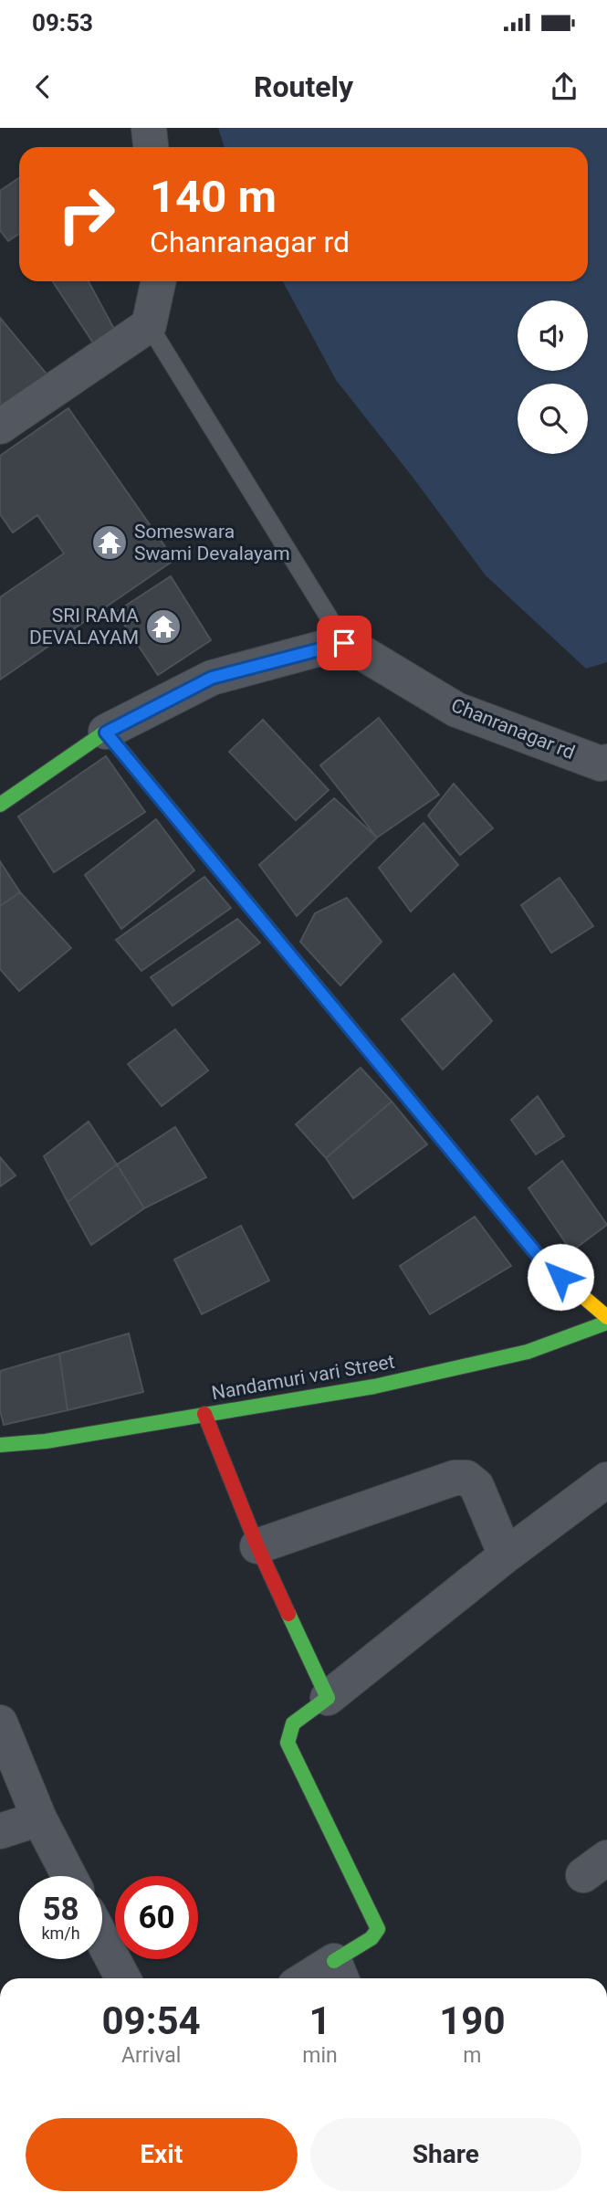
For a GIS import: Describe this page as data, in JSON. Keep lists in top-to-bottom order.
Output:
{
  "streets": {
    "street": ["Chanranagar rd", "Nandamuri vari Street"]
  },
  "places": {
    "temple": ["Someswara Swami Devalayam", "SRI RAMA DEVALAYAM"]
  },
  "page": {
    "status": "09:53",
    "header": "Routely",
    "turn": ["140 m", "Chanranagar rd"],
    "speed": "58 km/h",
    "limit": "60",
    "eta": [
      "09:54",
      "Arrival",
      "1",
      "min",
      "190",
      "m"
    ],
    "buttons": ["Exit", "Share"]
  }
}
